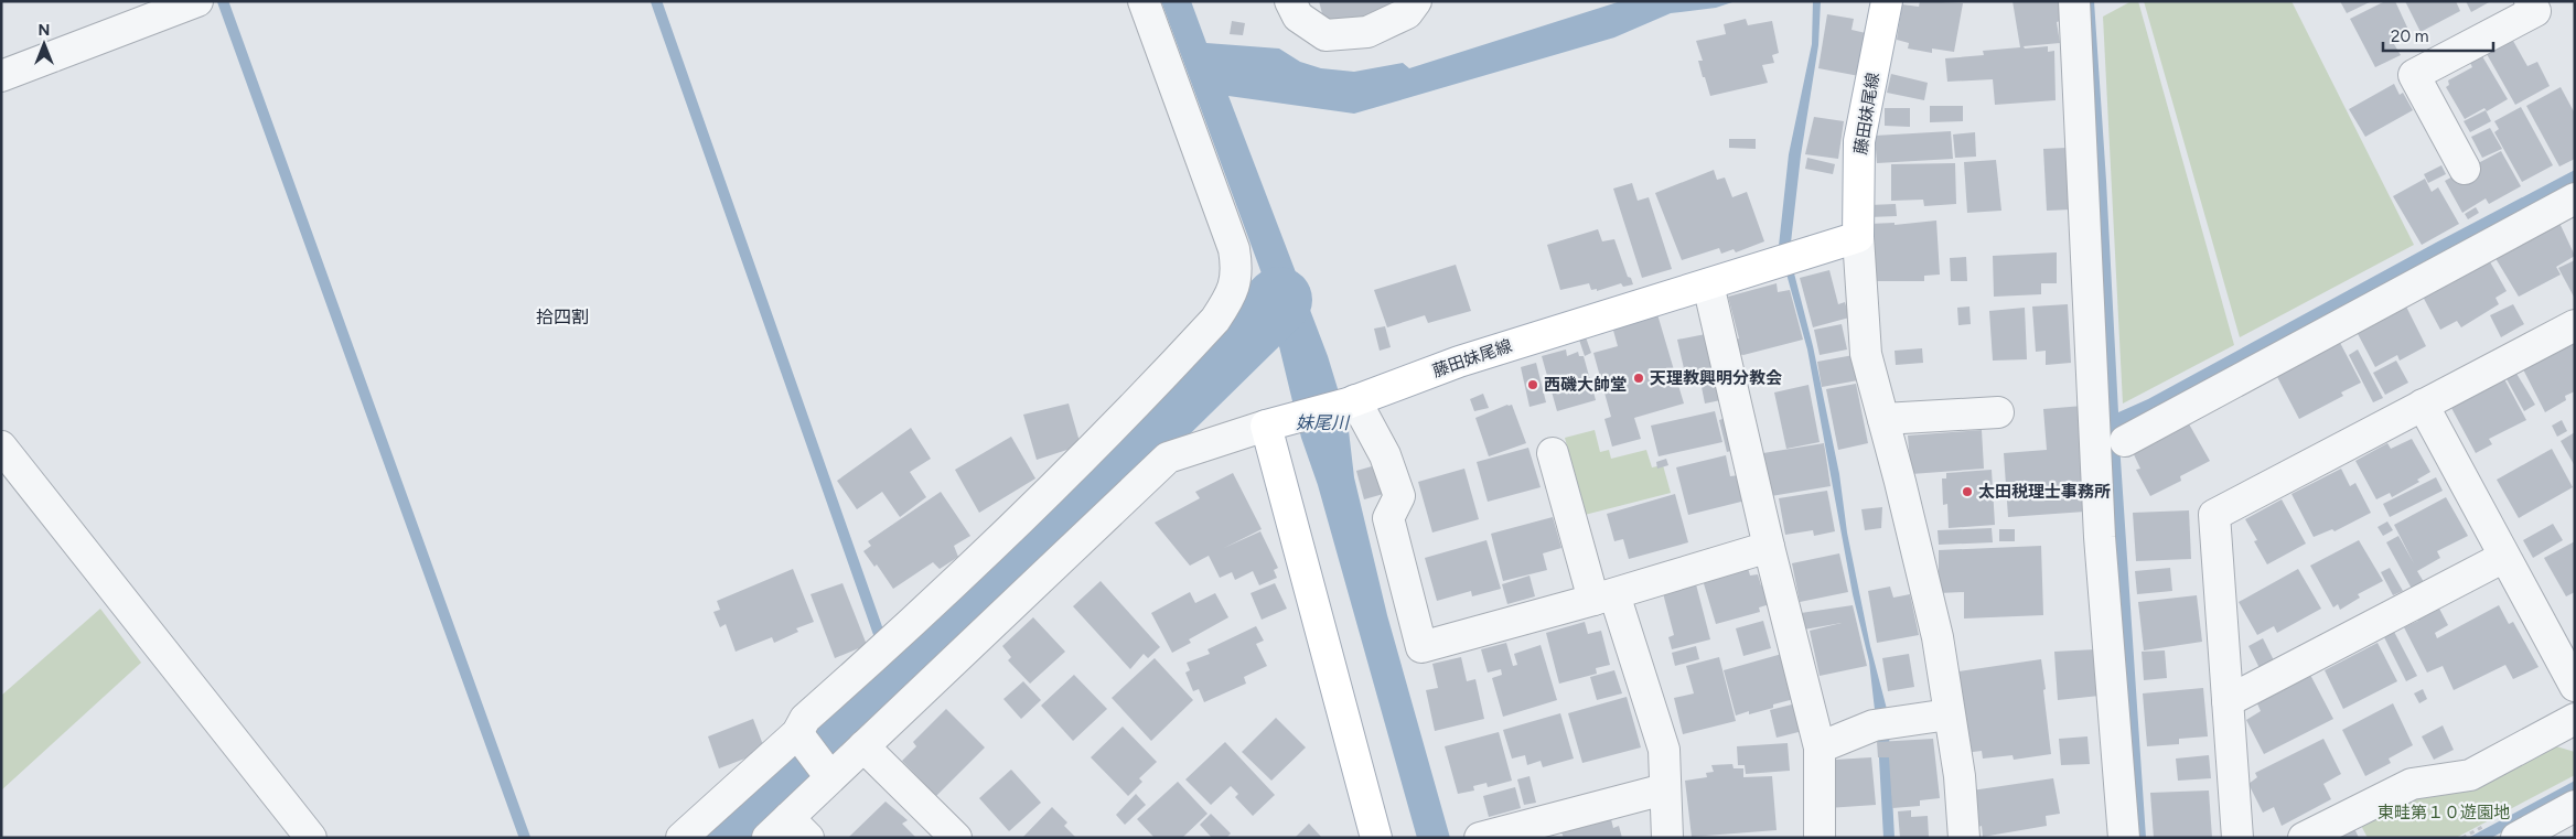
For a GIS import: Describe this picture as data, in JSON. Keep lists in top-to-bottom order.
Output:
{
  "streets": {
    "main road": ["藤田妹尾線"]
  },
  "districts": ["拾四割"],
  "water": ["妹尾川"],
  "parks": ["東畦第１０遊園地"],
  "places": ["天理教興明分教会", "西磯大帥堂", "太田税理士事務所"],
  "scale_bar": "20 m",
  "north": "top"
}
